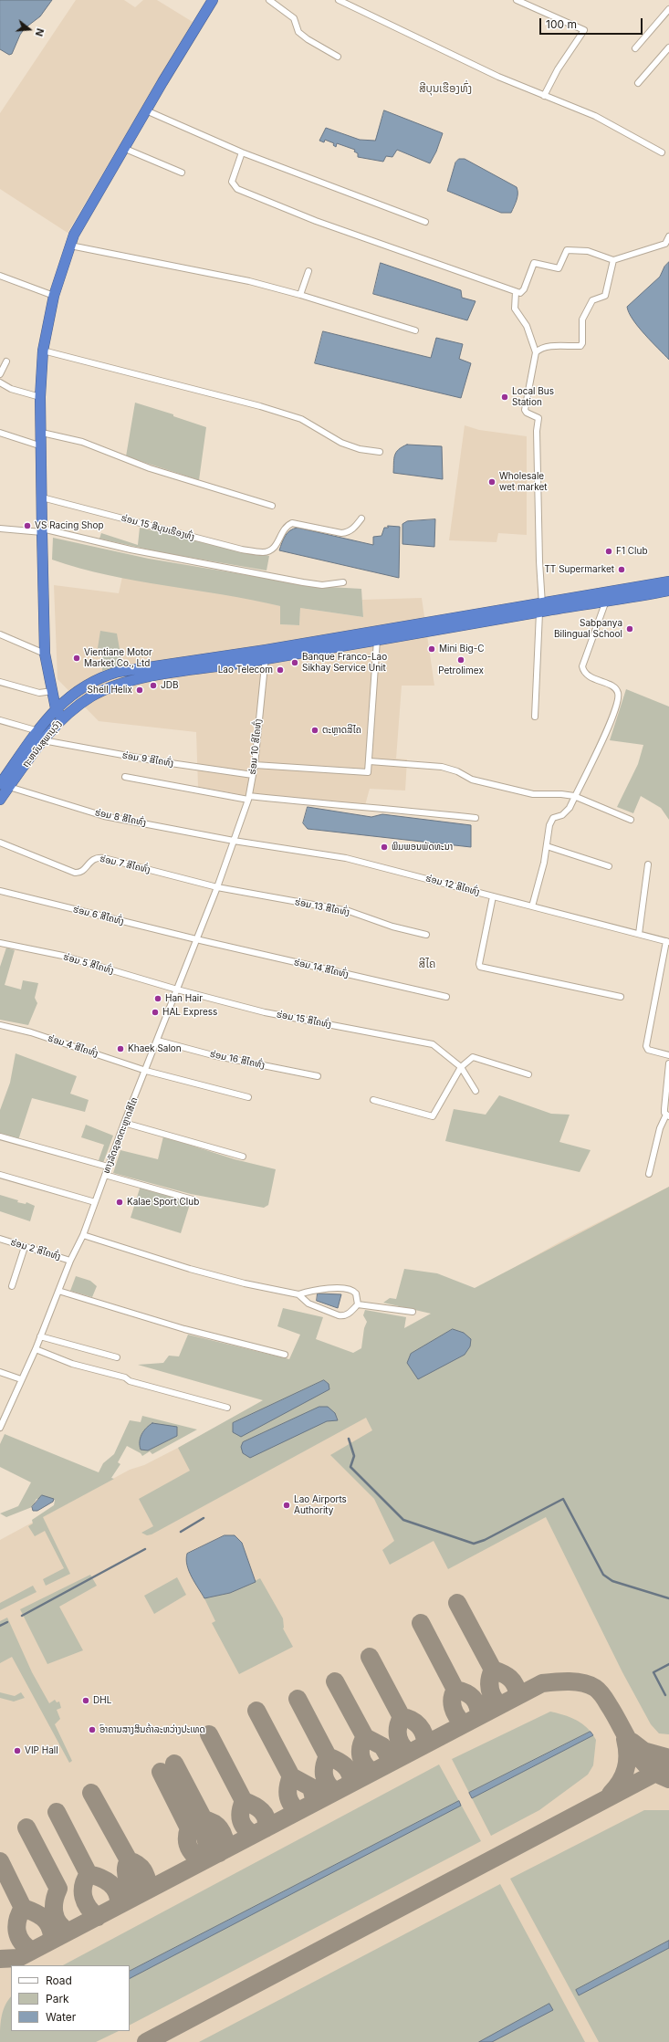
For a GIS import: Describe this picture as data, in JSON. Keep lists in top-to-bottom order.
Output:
{
  "streets": {
    "highway": ["ຖະຫນົນສຸພານຸວົງ"],
    "street": [
      "ຮ່ອມ 15 ສີບຸນເຮືອງທົ່ງ",
      "ຮ່ອມ 10 ສີໄຄທົ່ງ",
      "ຮ່ອມ 9 ສີໄຄທົ່ງ",
      "ຮ່ອມ 8 ສີໄຄທົ່ງ",
      "ຮ່ອມ 7 ສີໄຄທົ່ງ",
      "ຮ່ອມ 12 ສີໄຄທົ່ງ",
      "ຮ່ອມ 13 ສີໄຄທົ່ງ",
      "ຮ່ອມ 6 ສີໄຄທົ່ງ",
      "ຮ່ອມ 5 ສີໄຄທົ່ງ",
      "ຮ່ອມ 14 ສີໄຄທົ່ງ",
      "ຮ່ອມ 15 ສີໄຄທົ່ງ",
      "ຮ່ອມ 4 ສີໄຄທົ່ງ",
      "ຮ່ອມ 16 ສີໄຄທົ່ງ",
      "ທາງລັດຊອດຕະຫຼາດສີໄຄ",
      "ຮ່ອມ 2 ສີໄຄທົ່ງ"
    ]
  },
  "crossings": [
    ["ຖະຫນົນສຸພານຸວົງ", "ຮ່ອມ 10 ສີໄຄທົ່ງ"],
    ["ຖະຫນົນສຸພານຸວົງ", "ຮ່ອມ 9 ສີໄຄທົ່ງ"],
    ["ຖະຫນົນສຸພານຸວົງ", "ຮ່ອມ 8 ສີໄຄທົ່ງ"],
    ["ຮ່ອມ 10 ສີໄຄທົ່ງ", "ຮ່ອມ 9 ສີໄຄທົ່ງ"],
    ["ຮ່ອມ 10 ສີໄຄທົ່ງ", "ຮ່ອມ 8 ສີໄຄທົ່ງ"],
    ["ຮ່ອມ 10 ສີໄຄທົ່ງ", "ຮ່ອມ 12 ສີໄຄທົ່ງ"],
    ["ຮ່ອມ 10 ສີໄຄທົ່ງ", "ທາງລັດຊອດຕະຫຼາດສີໄຄ"],
    ["ຮ່ອມ 8 ສີໄຄທົ່ງ", "ຮ່ອມ 12 ສີໄຄທົ່ງ"],
    ["ຮ່ອມ 8 ສີໄຄທົ່ງ", "ທາງລັດຊອດຕະຫຼາດສີໄຄ"],
    ["ຮ່ອມ 7 ສີໄຄທົ່ງ", "ຮ່ອມ 13 ສີໄຄທົ່ງ"],
    ["ຮ່ອມ 7 ສີໄຄທົ່ງ", "ທາງລັດຊອດຕະຫຼາດສີໄຄ"],
    ["ຮ່ອມ 12 ສີໄຄທົ່ງ", "ທາງລັດຊອດຕະຫຼາດສີໄຄ"],
    ["ຮ່ອມ 13 ສີໄຄທົ່ງ", "ທາງລັດຊອດຕະຫຼາດສີໄຄ"],
    ["ຮ່ອມ 6 ສີໄຄທົ່ງ", "ຮ່ອມ 14 ສີໄຄທົ່ງ"],
    ["ຮ່ອມ 6 ສີໄຄທົ່ງ", "ທາງລັດຊອດຕະຫຼາດສີໄຄ"],
    ["ຮ່ອມ 5 ສີໄຄທົ່ງ", "ຮ່ອມ 15 ສີໄຄທົ່ງ"],
    ["ຮ່ອມ 5 ສີໄຄທົ່ງ", "ທາງລັດຊອດຕະຫຼາດສີໄຄ"],
    ["ຮ່ອມ 14 ສີໄຄທົ່ງ", "ທາງລັດຊອດຕະຫຼາດສີໄຄ"],
    ["ຮ່ອມ 15 ສີໄຄທົ່ງ", "ທາງລັດຊອດຕະຫຼາດສີໄຄ"],
    ["ຮ່ອມ 4 ສີໄຄທົ່ງ", "ທາງລັດຊອດຕະຫຼາດສີໄຄ"],
    ["ຮ່ອມ 16 ສີໄຄທົ່ງ", "ທາງລັດຊອດຕະຫຼາດສີໄຄ"],
    ["ທາງລັດຊອດຕະຫຼາດສີໄຄ", "ຮ່ອມ 2 ສີໄຄທົ່ງ"]
  ],
  "districts": ["ສີບຸນເຮືອງທົ່ງ", "ສີໄຄ"],
  "places": [
    "Local Bus Station",
    "Wholesale wet market",
    "VS Racing Shop",
    "F1 Club",
    "TT Supermarket",
    "Sabpanya Bilingual School",
    "Mini Big-C",
    "Vientiane Motor Market Co., Ltd",
    "Petrolimex",
    "Banque Franco-Lao Sikhay Service Unit",
    "Lao Telecom",
    "JDB",
    "Shell Helix",
    "ຕະຫຼາດສີໄຄ",
    "ພິມພອນພັດທະນາ",
    "Han Hair",
    "HAL Express",
    "Khaek Salon",
    "Kalae Sport Club",
    "Lao Airports Authority",
    "DHL",
    "ົອາຄານສາງສິນຄ້າລະຫວ່າງປະເທດ",
    "VIP Hall"
  ],
  "legend": ["Road", "Park", "Water"],
  "scale_bar": "100 m",
  "north": "right"
}
